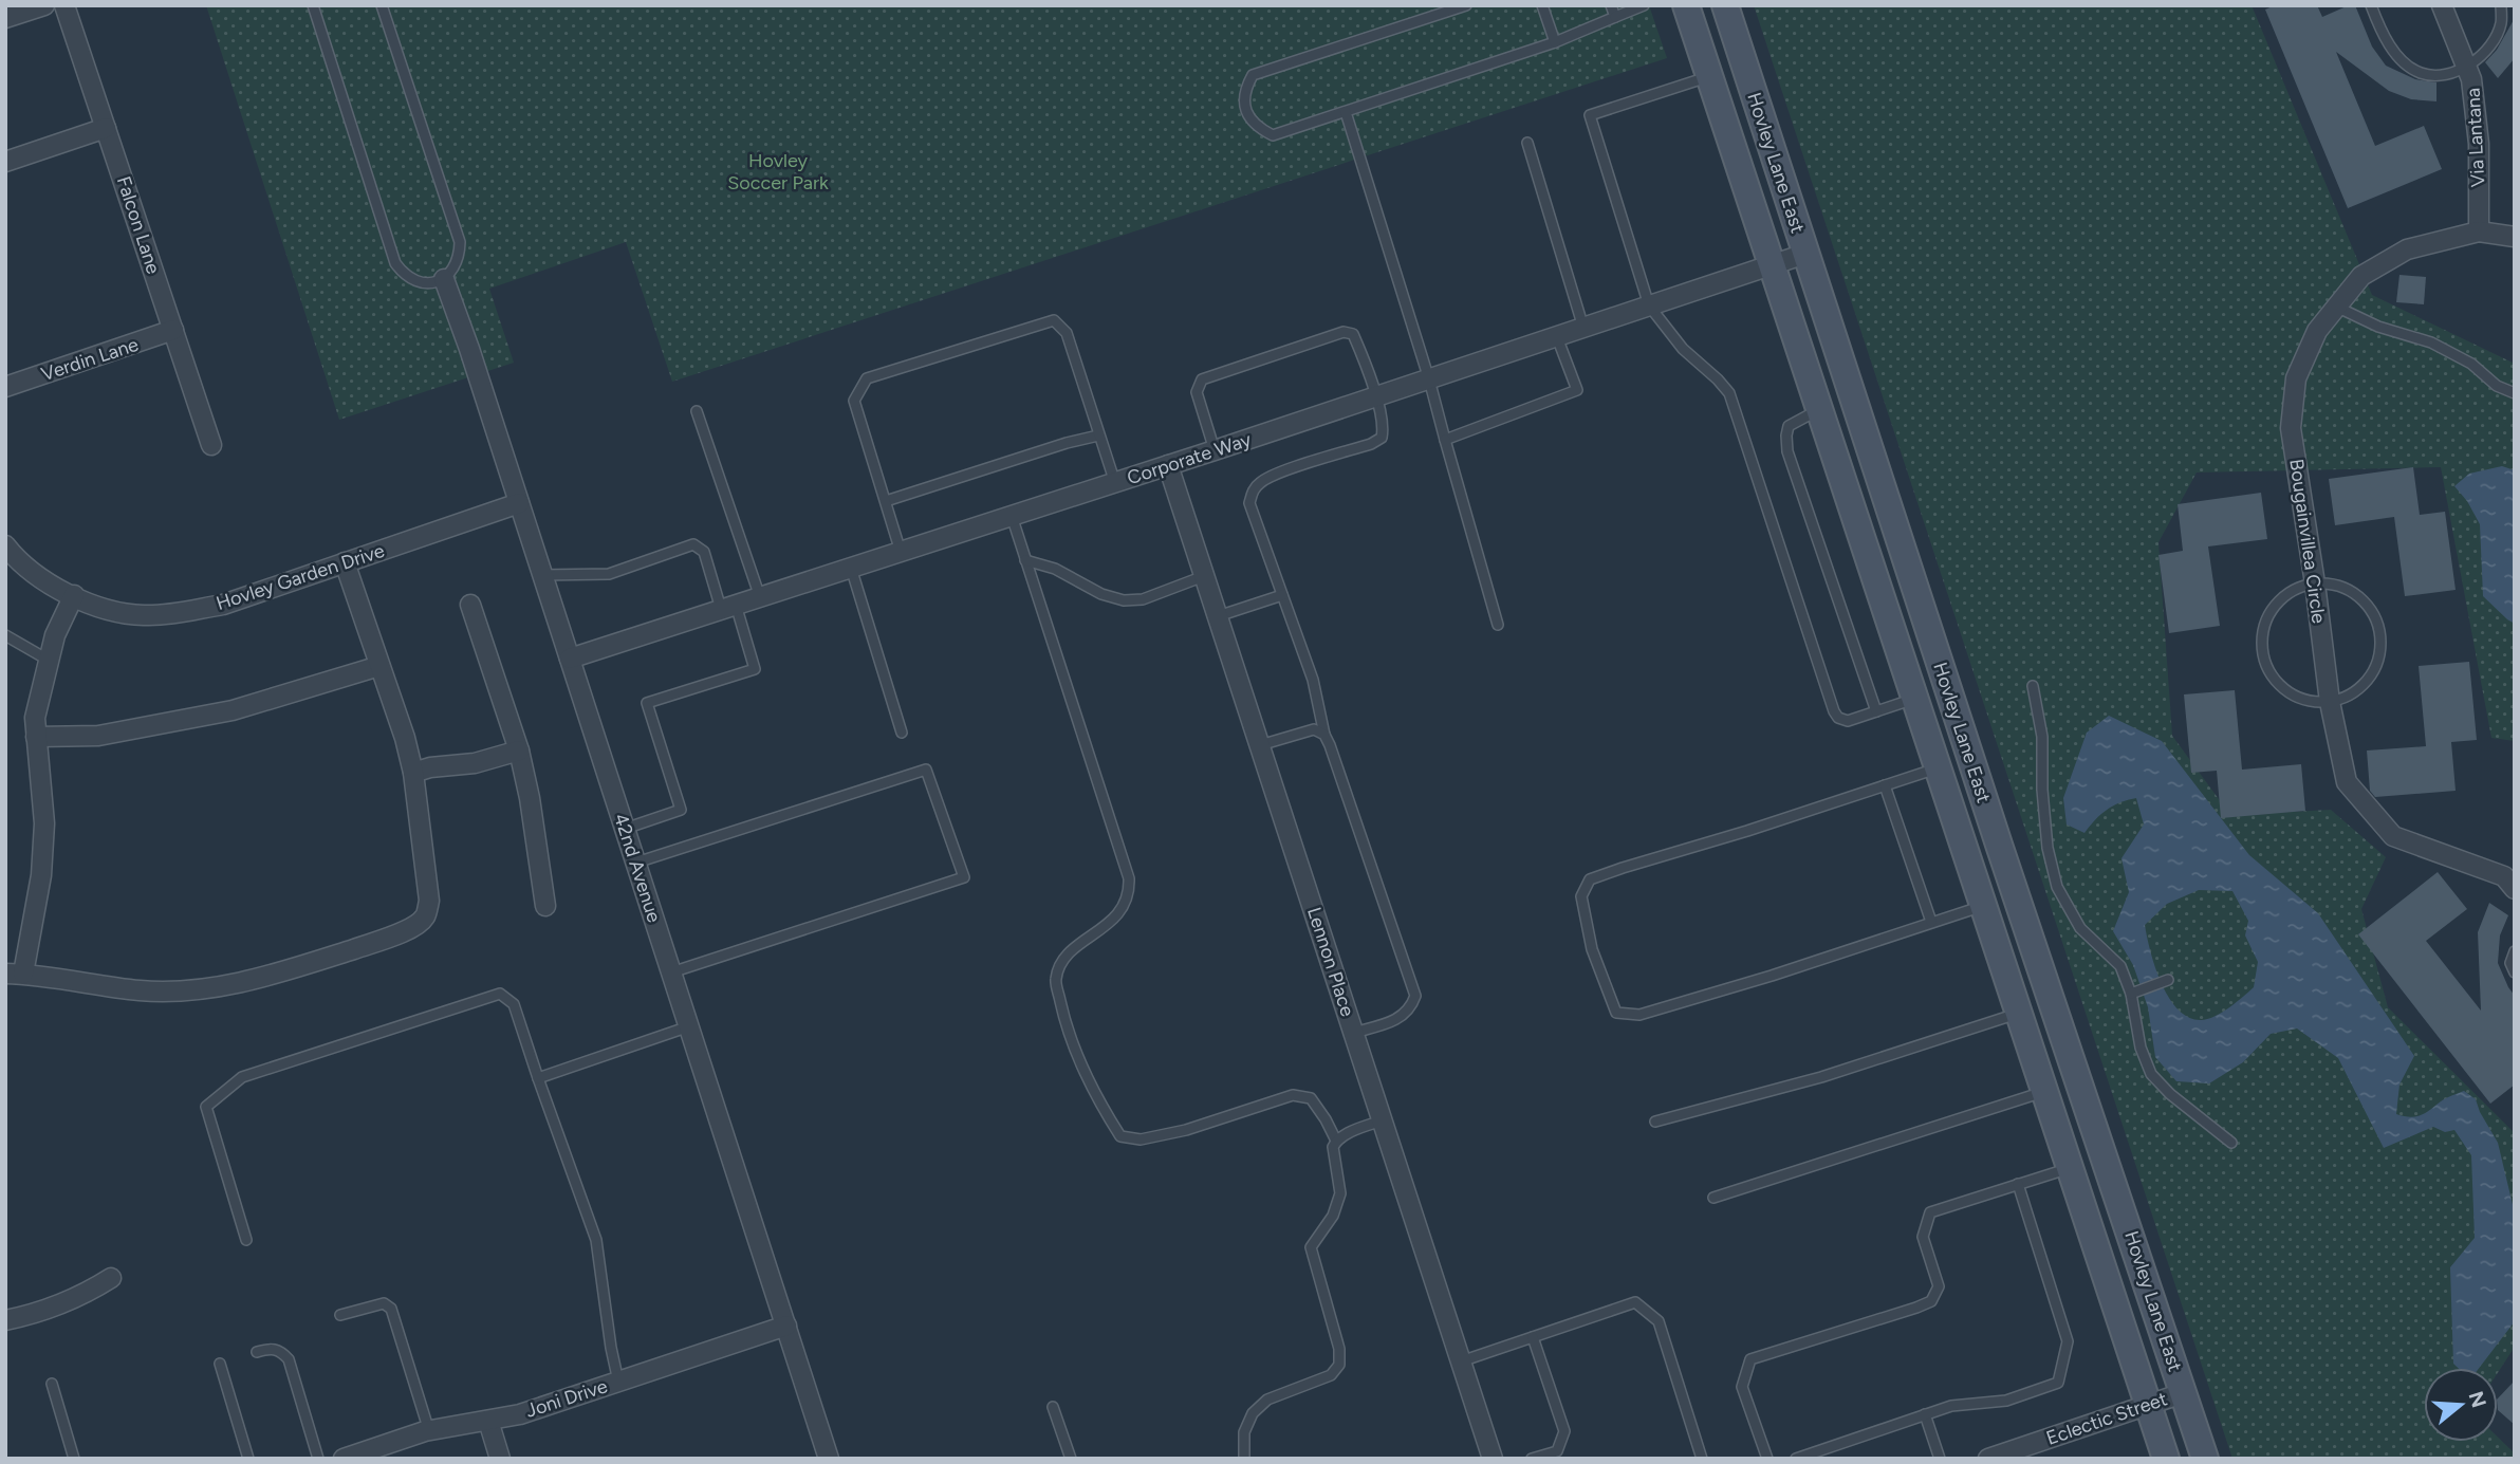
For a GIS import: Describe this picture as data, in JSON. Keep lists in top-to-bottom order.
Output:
{
  "streets": {
    "street": [
      "Via Lantana",
      "Hovley Lane East",
      "Falcon Lane",
      "Verdin Lane",
      "Corporate Way",
      "Bougainvillea Circle",
      "Hovley Garden Drive",
      "42nd Avenue",
      "Lennon Place",
      "Joni Drive",
      "Eclectic Street"
    ]
  },
  "crossings": [
    ["Via Lantana", "Bougainvillea Circle"],
    ["Hovley Lane East", "Corporate Way"],
    ["Hovley Lane East", "Eclectic Street"],
    ["Falcon Lane", "Verdin Lane"],
    ["Corporate Way", "42nd Avenue"],
    ["Corporate Way", "Lennon Place"],
    ["Hovley Garden Drive", "42nd Avenue"],
    ["42nd Avenue", "Joni Drive"]
  ],
  "parks": ["Hovley Soccer Park"],
  "north": "right"
}
